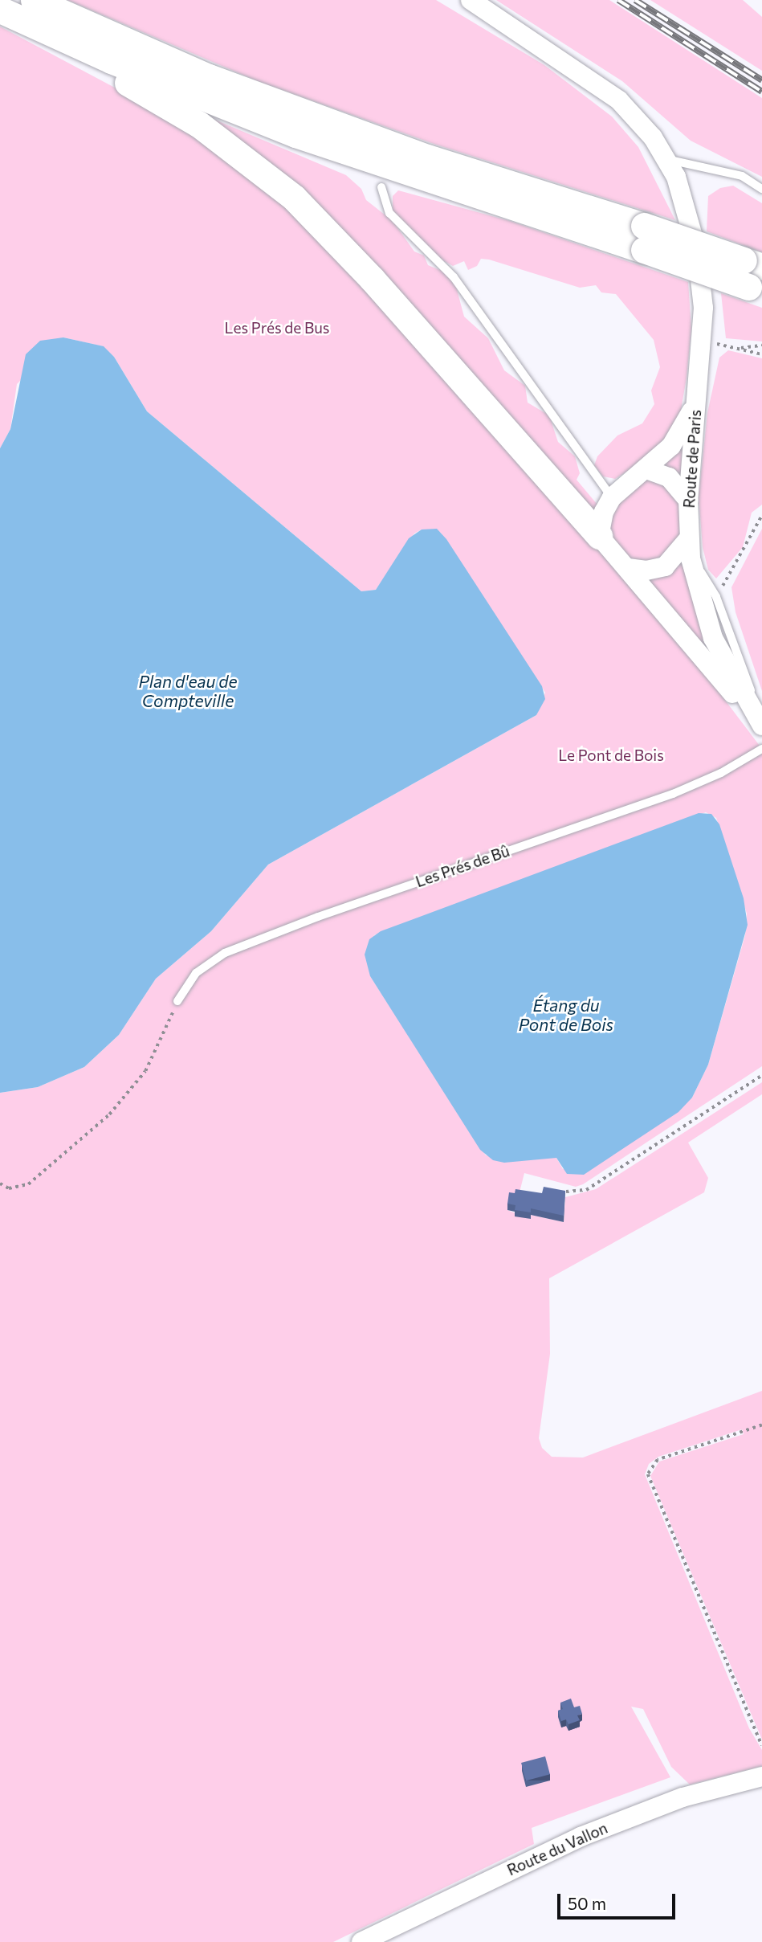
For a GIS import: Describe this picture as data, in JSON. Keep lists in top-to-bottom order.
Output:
{
  "streets": {
    "street": ["Route de Paris", "Route du Vallon"],
    "lane": ["Les Prés de Bû"]
  },
  "water": ["Plan d'eau de Compteville", "Étang du Pont de Bois"],
  "parks": ["Les Prés de Bus", "Le Pont de Bois"],
  "scale_bar": "50 m"
}
